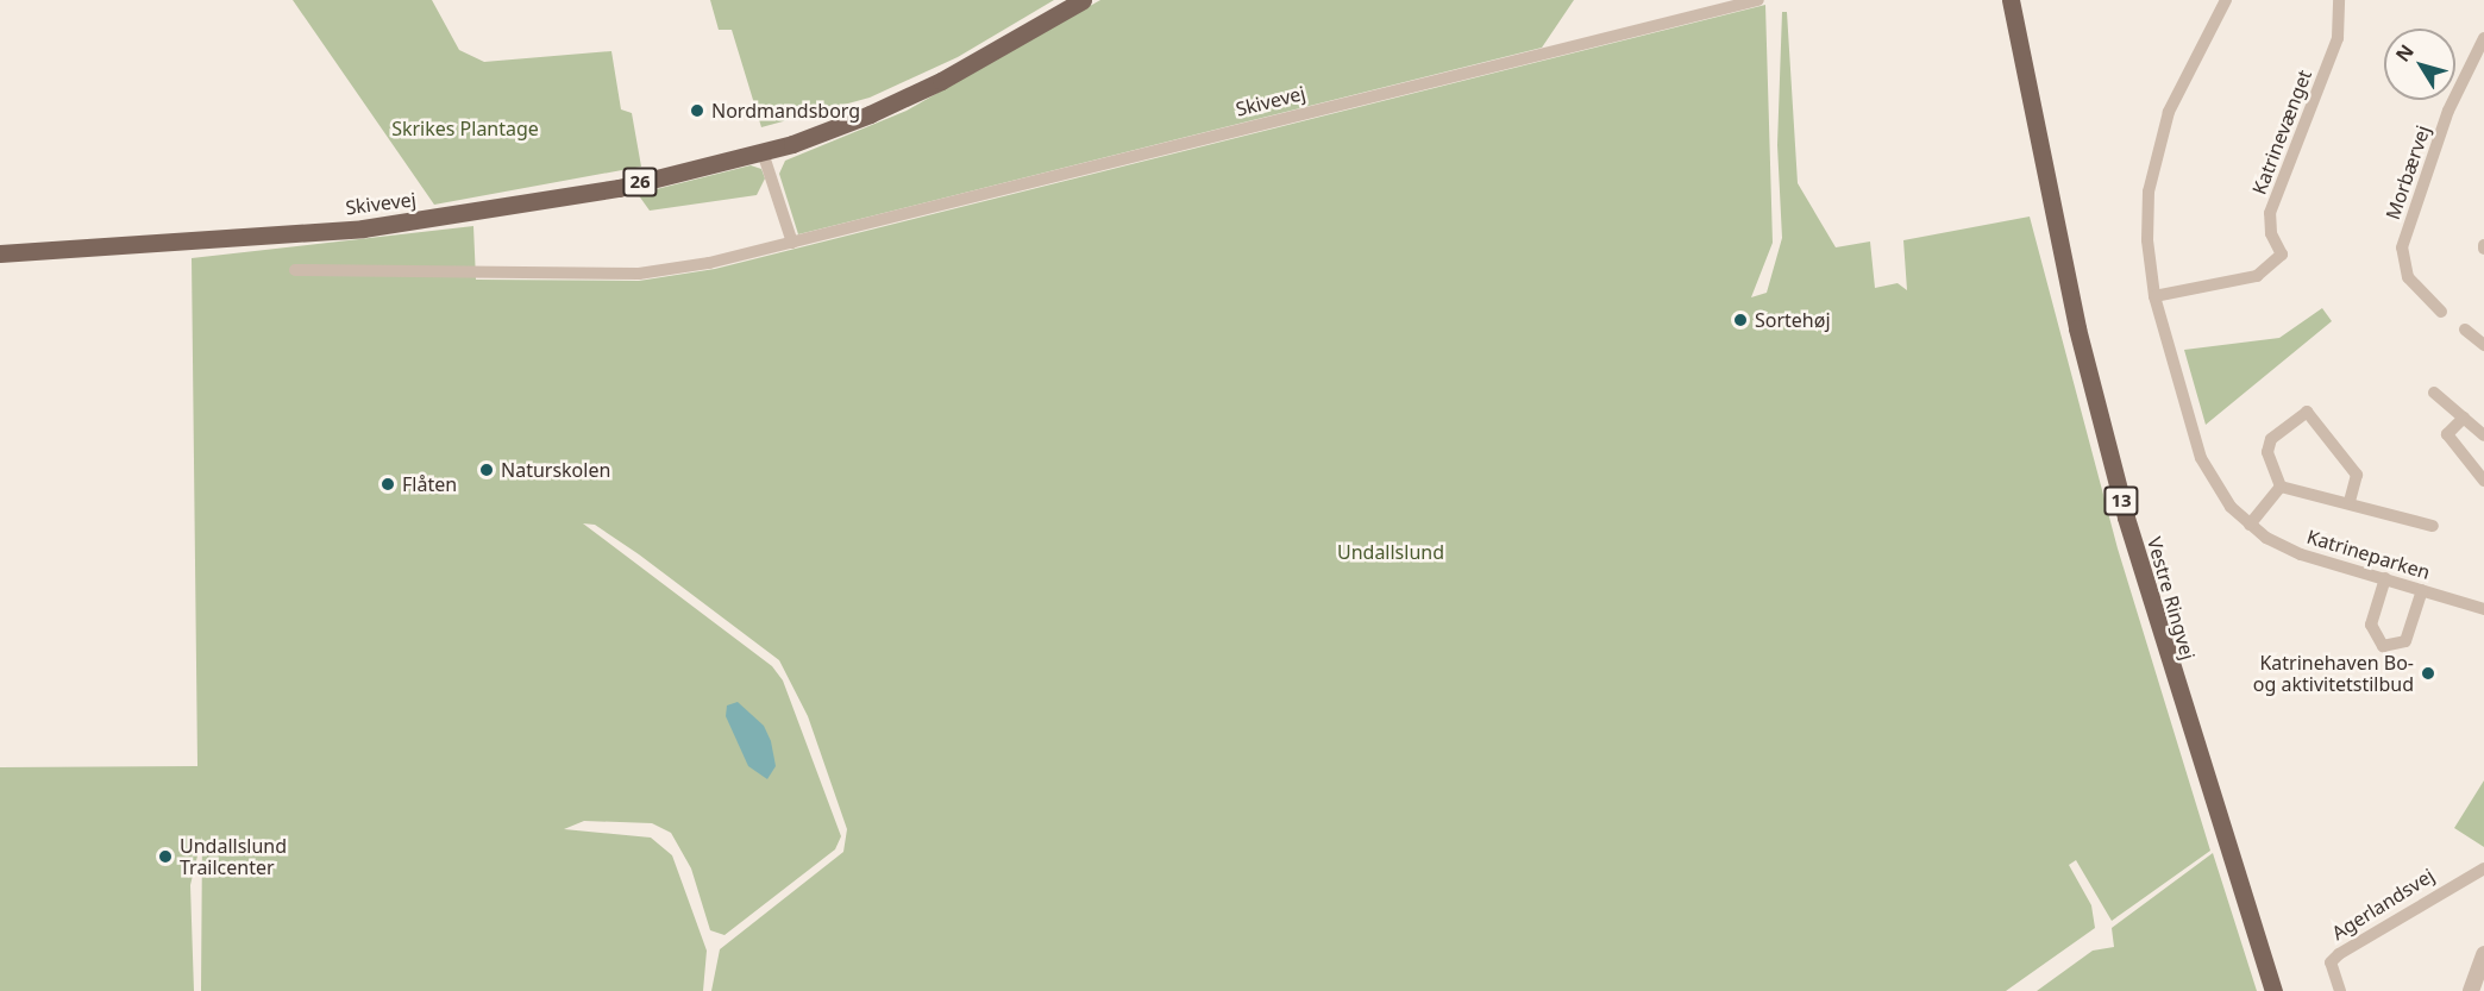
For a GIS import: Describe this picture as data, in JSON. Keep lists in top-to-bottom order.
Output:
{
  "streets": {
    "main road": [
      "Skivevej",
      "26",
      "13",
      "Vestre Ringvej"
    ],
    "street": [
      "Katrinevænget",
      "Morbærvej",
      "Katrineparken",
      "Agerlandsvej"
    ]
  },
  "crossings": [
    ["Katrinevænget", "Katrineparken"]
  ],
  "parks": ["Skrikes Plantage", "Undallslund"],
  "places": [
    "Nordmandsborg",
    "Sortehøj",
    "Naturskolen",
    "Flåten",
    "Katrinehaven Bo- og aktivitetstilbud",
    "Undallslund Trailcenter"
  ],
  "north": "top left"
}
